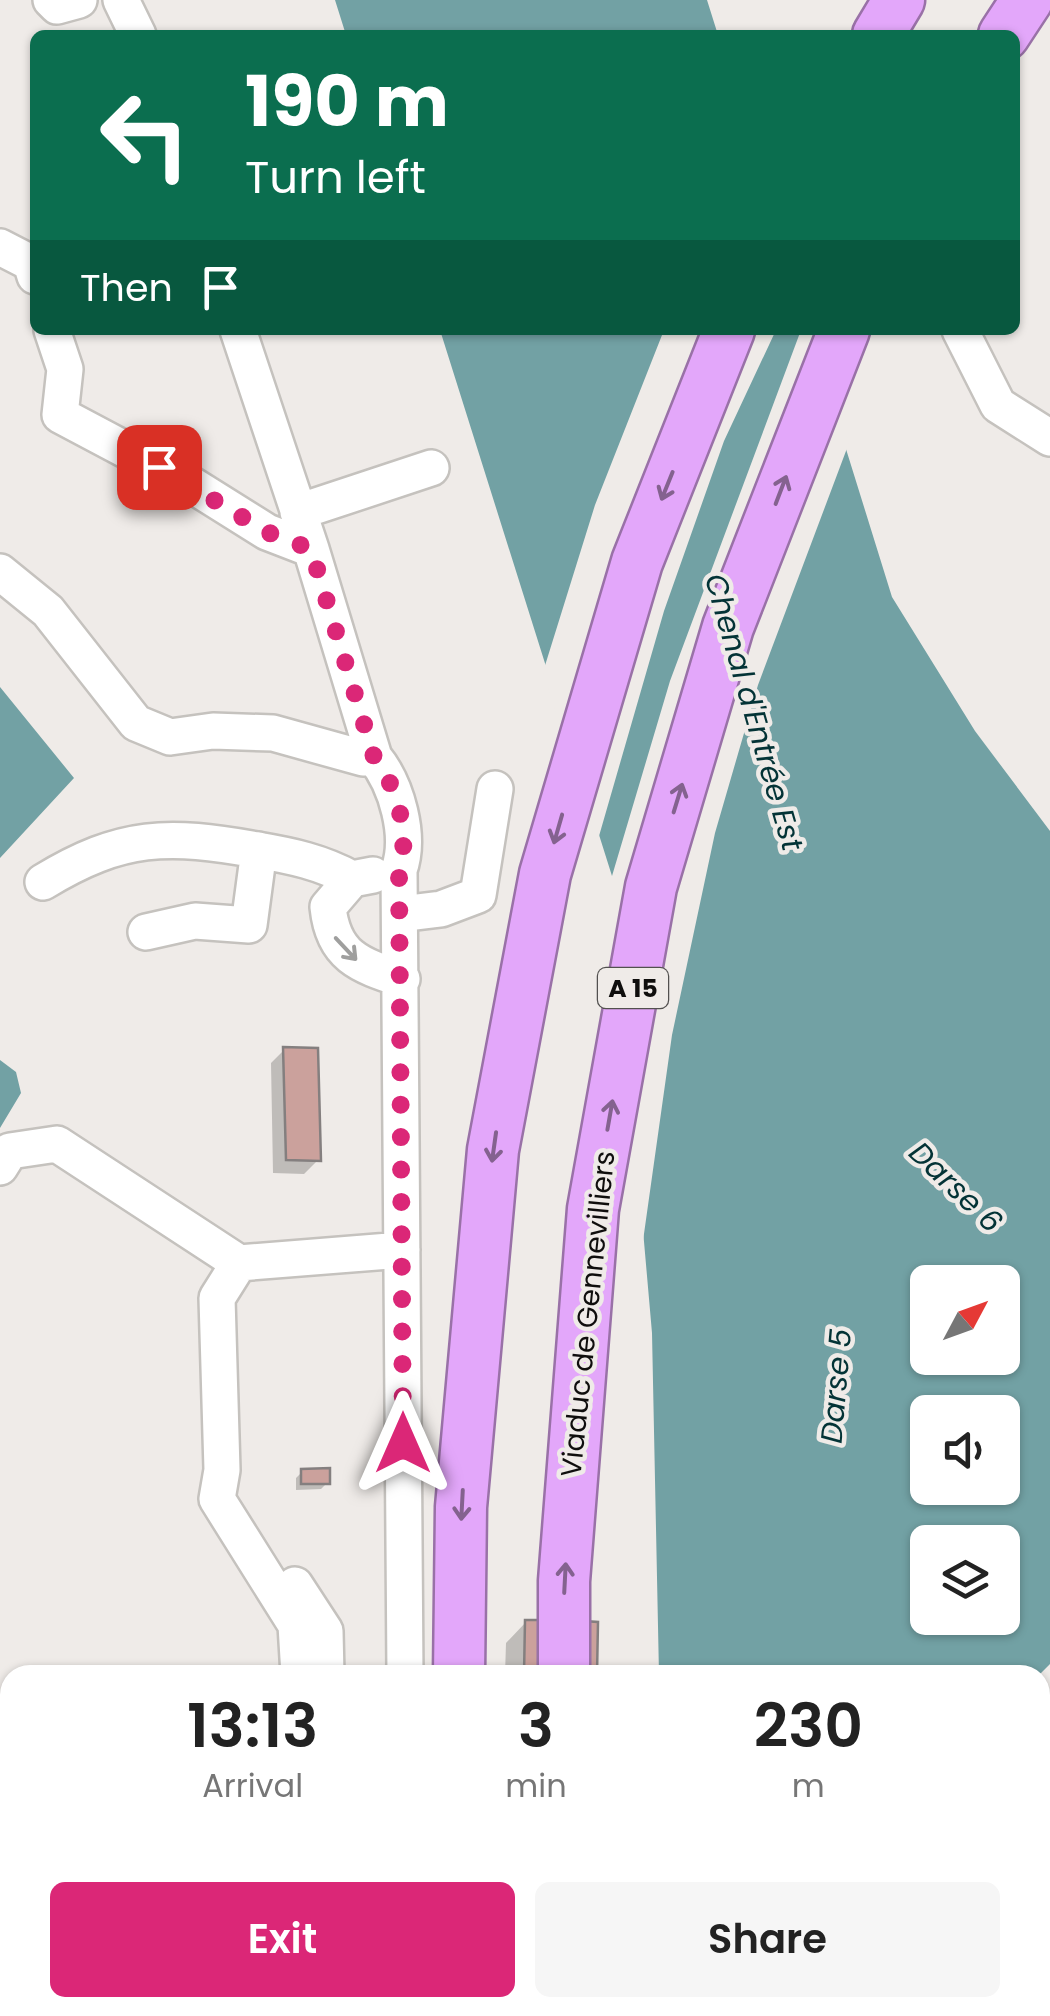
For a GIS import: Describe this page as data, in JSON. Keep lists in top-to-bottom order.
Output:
{
  "streets": {
    "highway": ["A 15", "Viaduc de Gennevilliers"]
  },
  "water": ["Chenal d'Entrée Est", "Darse 6", "Darse 5"],
  "north": "top right",
  "page": {
    "turn": ["190 m", "Turn left"],
    "then": "Then",
    "eta": [
      "13:13",
      "Arrival",
      "3",
      "min",
      "230",
      "m"
    ],
    "buttons": ["Exit", "Share"]
  }
}
